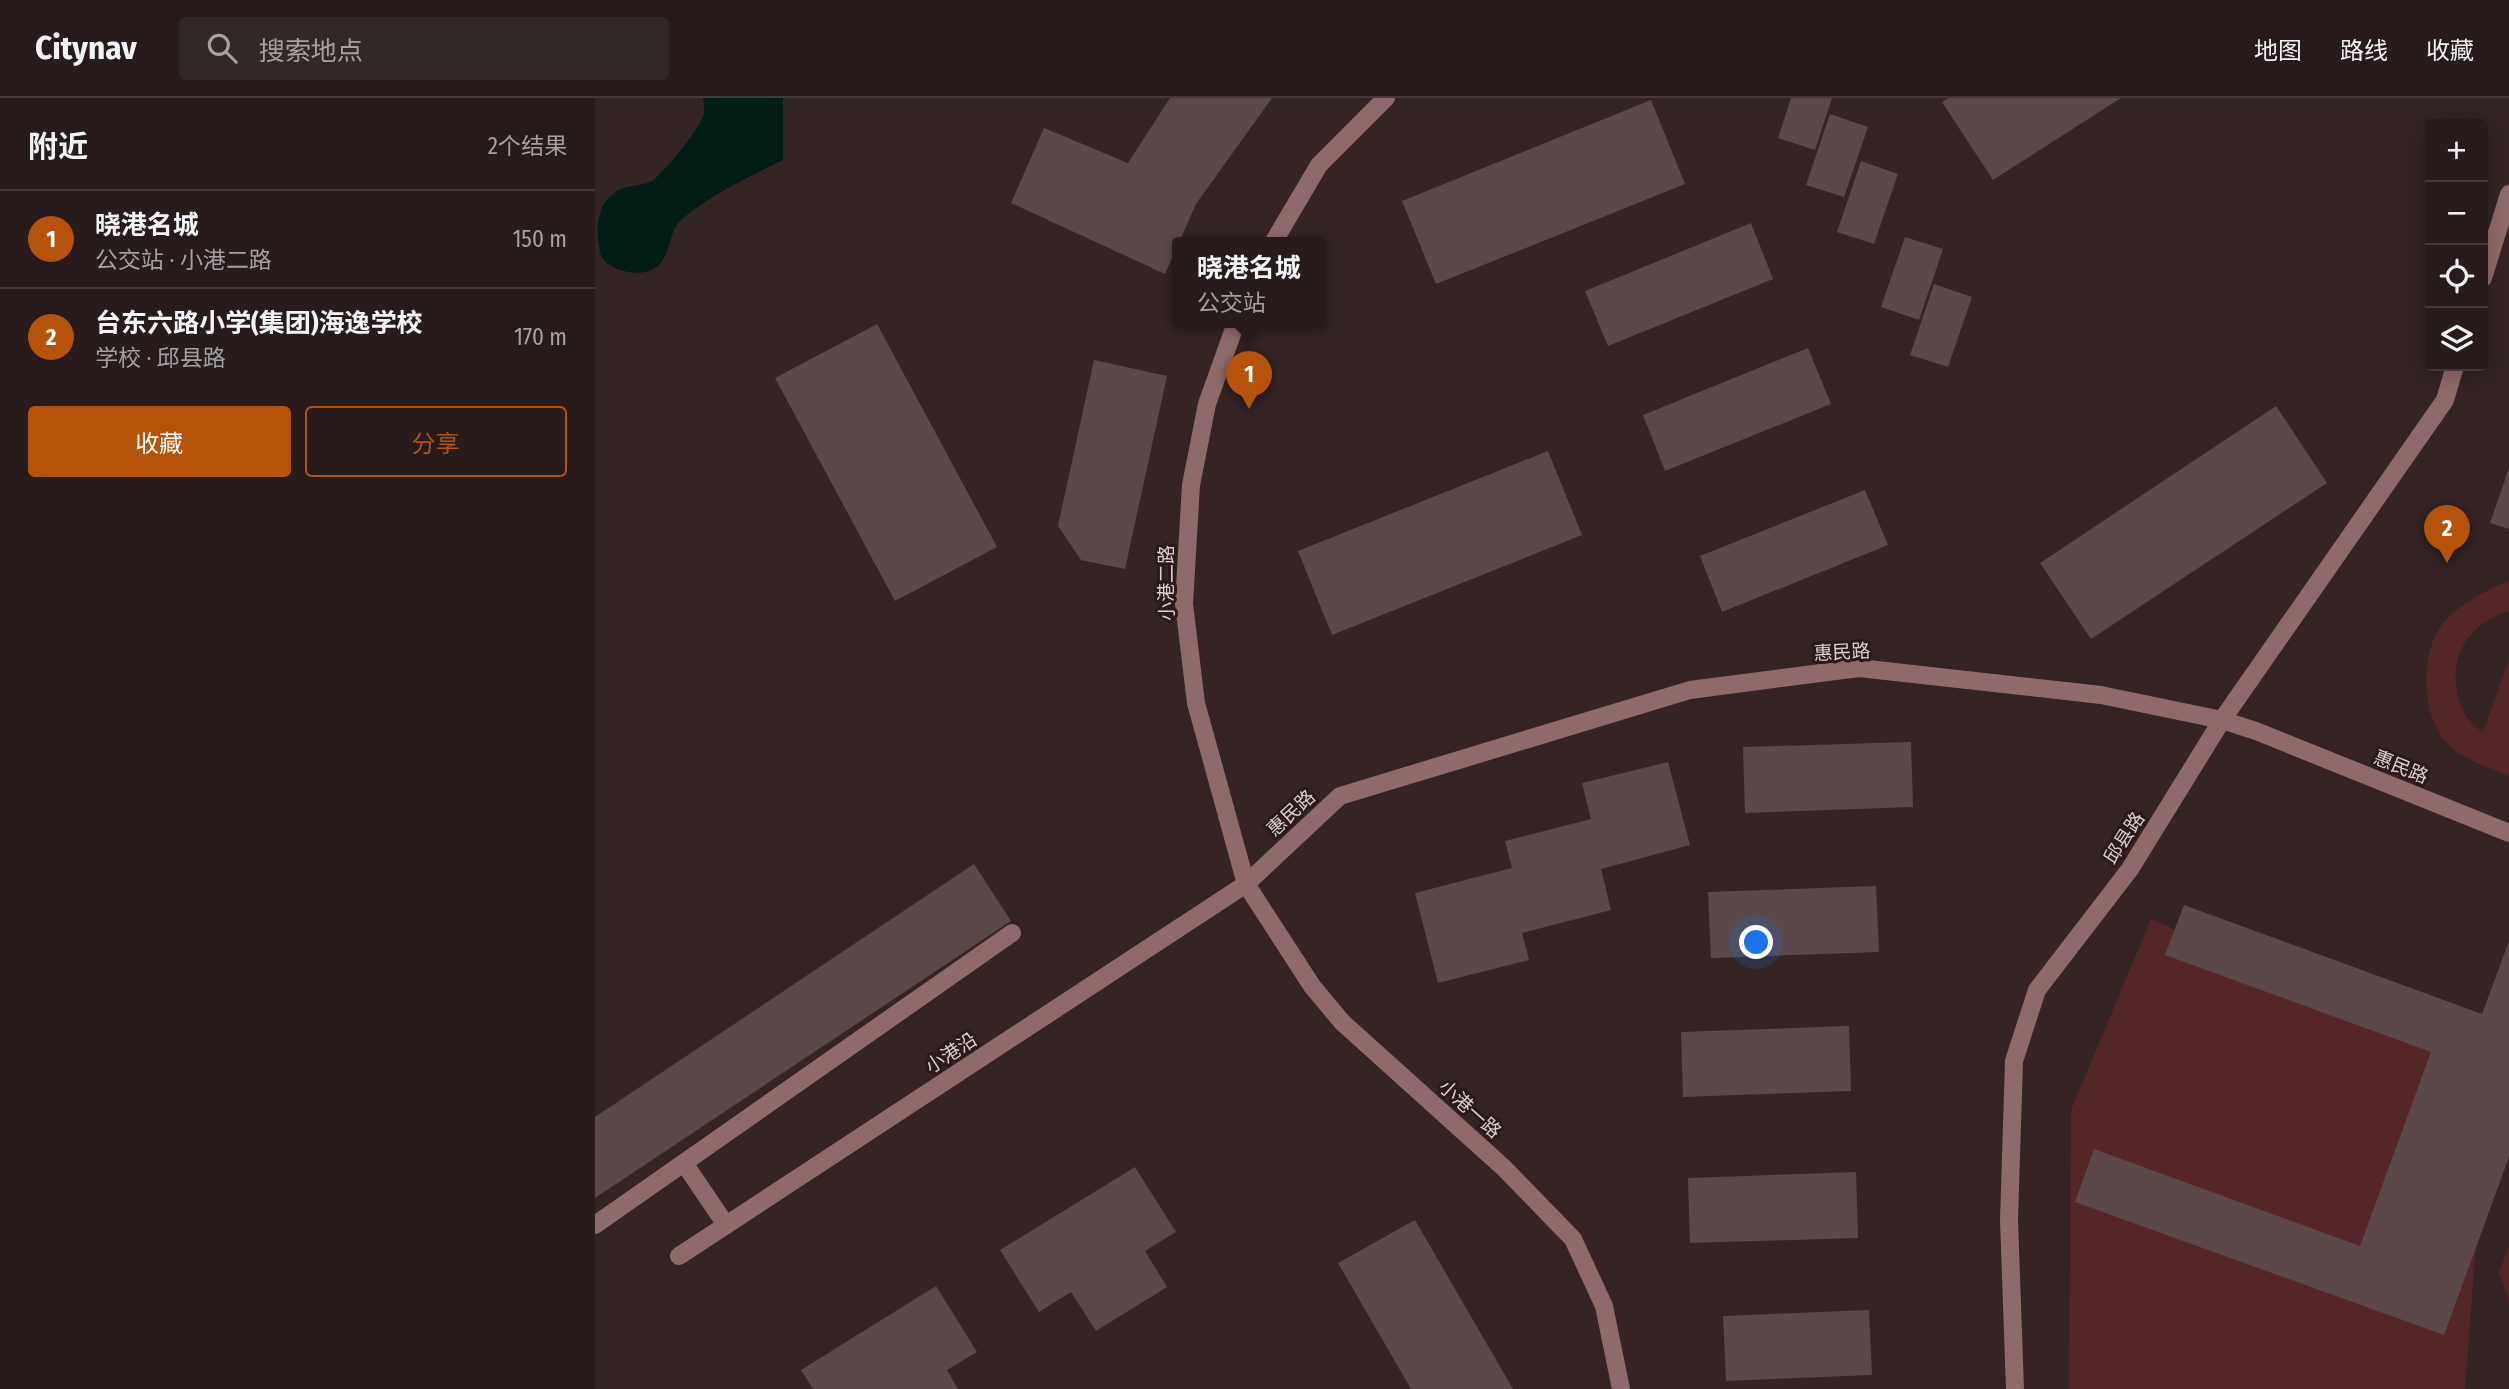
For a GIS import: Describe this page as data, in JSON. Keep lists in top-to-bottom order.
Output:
{
  "streets": {
    "street": [
      "小港二路",
      "惠民路",
      "邱县路",
      "小港沿",
      "小港一路"
    ]
  },
  "crossings": [
    ["小港二路", "惠民路"],
    ["小港二路", "小港沿"],
    ["小港二路", "小港一路"],
    ["惠民路", "邱县路"],
    ["惠民路", "小港沿"],
    ["惠民路", "小港一路"],
    ["小港沿", "小港一路"]
  ],
  "page": {
    "header": "Citynav",
    "search": "搜索地点",
    "nav": ["地图", "路线", "收藏"],
    "heading": ["附近", "2个结果"],
    "map_buttons": ["+", "−"],
    "list": [
      {
        "mark": "1",
        "name": "晓港名城",
        "note": "公交站 · 小港二路",
        "value": "150 m"
      },
      {
        "mark": "2",
        "name": "台东六路小学(集团)海逸学校",
        "note": "学校 · 邱县路",
        "value": "170 m"
      }
    ],
    "popup": ["晓港名城", "公交站"],
    "pins": ["1", "2"],
    "buttons": ["收藏", "分享"]
  }
}
